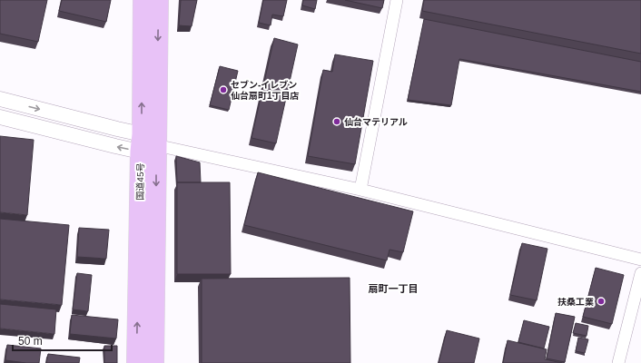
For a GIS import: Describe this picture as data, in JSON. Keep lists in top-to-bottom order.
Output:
{
  "streets": {
    "highway": ["国道45号"]
  },
  "districts": ["扇町一丁目"],
  "places": ["セブン-イレブン 仙台扇町1丁目店", "仙台マテリアル", "扶桑工業"],
  "scale_bar": "50 m"
}
